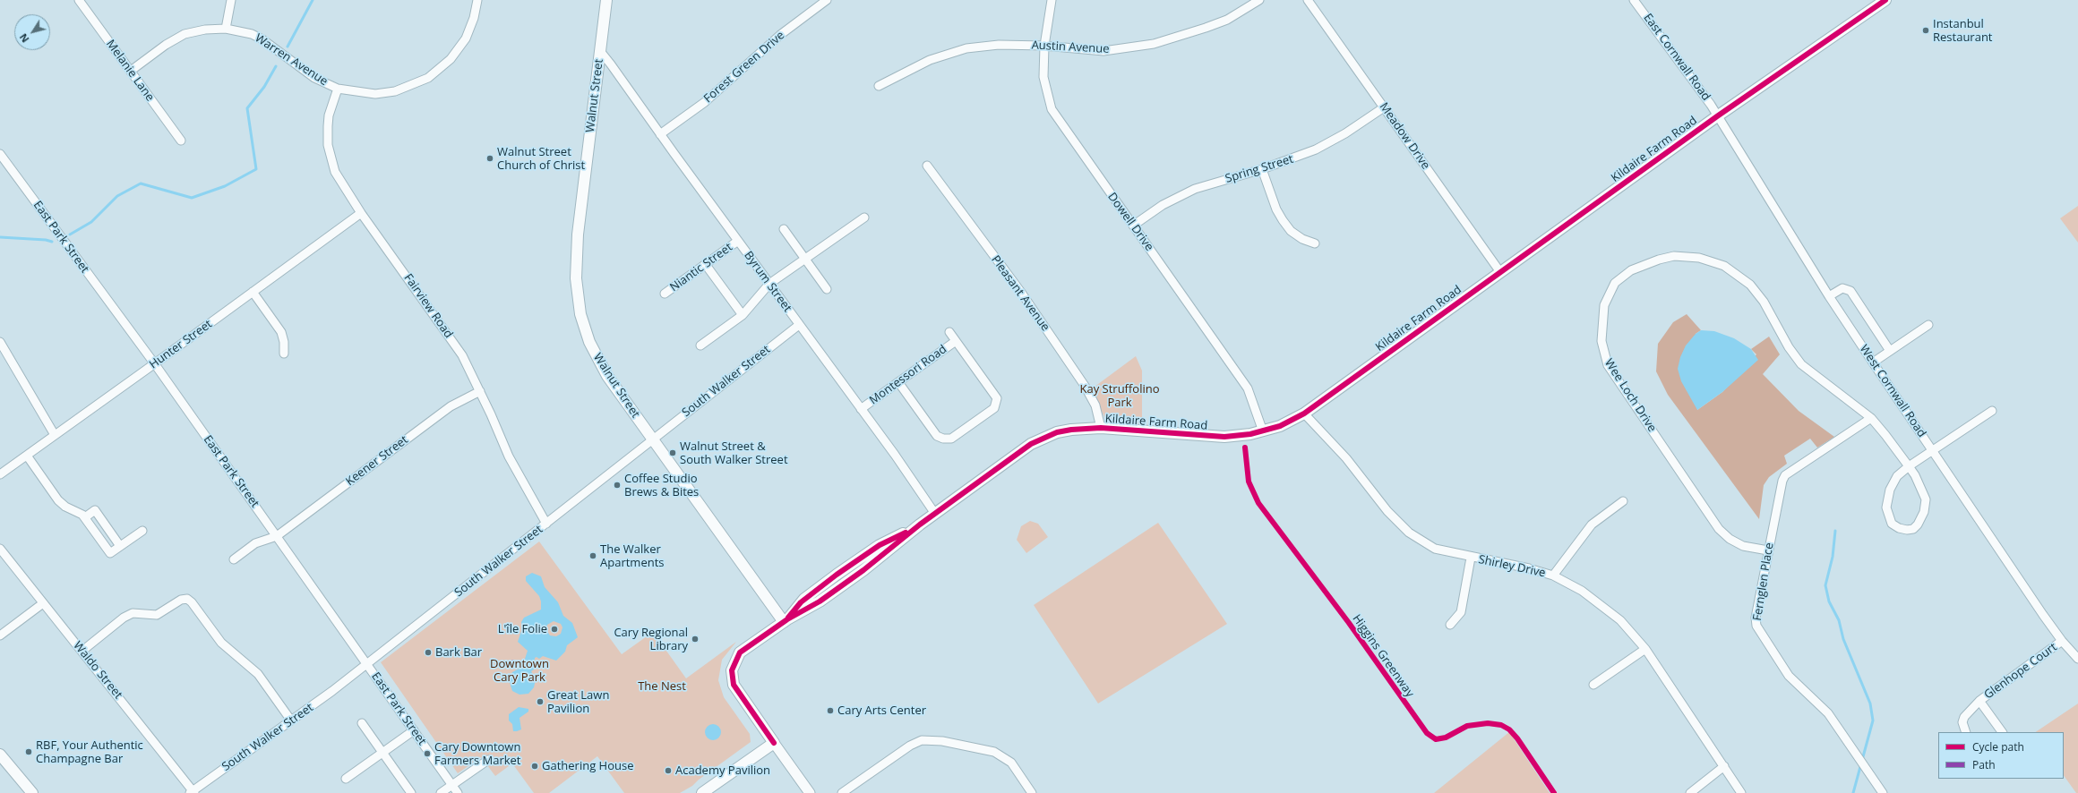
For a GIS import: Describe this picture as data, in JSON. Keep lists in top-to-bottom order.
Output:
{
  "streets": {
    "main road": ["Walnut Street", "Kildaire Farm Road"],
    "street": [
      "Austin Avenue",
      "East Cornwall Road",
      "Warren Avenue",
      "Forest Green Drive",
      "Melanie Lane",
      "Meadow Drive",
      "Spring Street",
      "Dowell Drive",
      "East Park Street",
      "Niantic Street",
      "Byrum Street",
      "Pleasant Avenue",
      "Fairview Road",
      "Hunter Street",
      "Montessori Road",
      "South Walker Street",
      "West Cornwall Road",
      "Wee Loch Drive",
      "Keener Street",
      "Shirley Drive",
      "Fernglen Place",
      "Waldo Street",
      "Glenhope Court"
    ],
    "cycle path": ["Higgins Greenway"]
  },
  "crossings": [
    ["Austin Avenue", "Dowell Drive"],
    ["East Cornwall Road", "Kildaire Farm Road"],
    ["East Cornwall Road", "West Cornwall Road"],
    ["Warren Avenue", "Melanie Lane"],
    ["Warren Avenue", "Fairview Road"],
    ["Forest Green Drive", "Byrum Street"],
    ["Walnut Street", "Kildaire Farm Road"],
    ["Walnut Street", "Byrum Street"],
    ["Walnut Street", "South Walker Street"],
    ["Meadow Drive", "Kildaire Farm Road"],
    ["Meadow Drive", "Spring Street"],
    ["Kildaire Farm Road", "Dowell Drive"],
    ["Kildaire Farm Road", "Byrum Street"],
    ["Kildaire Farm Road", "Pleasant Avenue"],
    ["Kildaire Farm Road", "West Cornwall Road"],
    ["Kildaire Farm Road", "Shirley Drive"],
    ["Spring Street", "Dowell Drive"],
    ["East Park Street", "Hunter Street"],
    ["East Park Street", "South Walker Street"],
    ["East Park Street", "Keener Street"],
    ["Niantic Street", "Byrum Street"],
    ["Byrum Street", "Montessori Road"],
    ["Byrum Street", "South Walker Street"],
    ["Fairview Road", "Hunter Street"],
    ["Fairview Road", "South Walker Street"],
    ["Fairview Road", "Keener Street"],
    ["South Walker Street", "Waldo Street"],
    ["West Cornwall Road", "Glenhope Court"],
    ["Wee Loch Drive", "Fernglen Place"]
  ],
  "parks": ["Kay Struffolino Park", "Downtown Cary Park", "The Nest"],
  "places": [
    "Instanbul Restaurant",
    "Walnut Street Church of Christ",
    "Walnut Street & South Walker Street",
    "Coffee Studio Brews & Bites",
    "The Walker Apartments",
    "L'île Folie",
    "Cary Regional Library",
    "Bark Bar",
    "Great Lawn Pavilion",
    "Cary Arts Center",
    "RBF, Your Authentic Champagne Bar",
    "Cary Downtown Farmers Market",
    "Gathering House",
    "Academy Pavilion"
  ],
  "legend": ["Cycle path", "Path"],
  "north": "bottom left"
}
